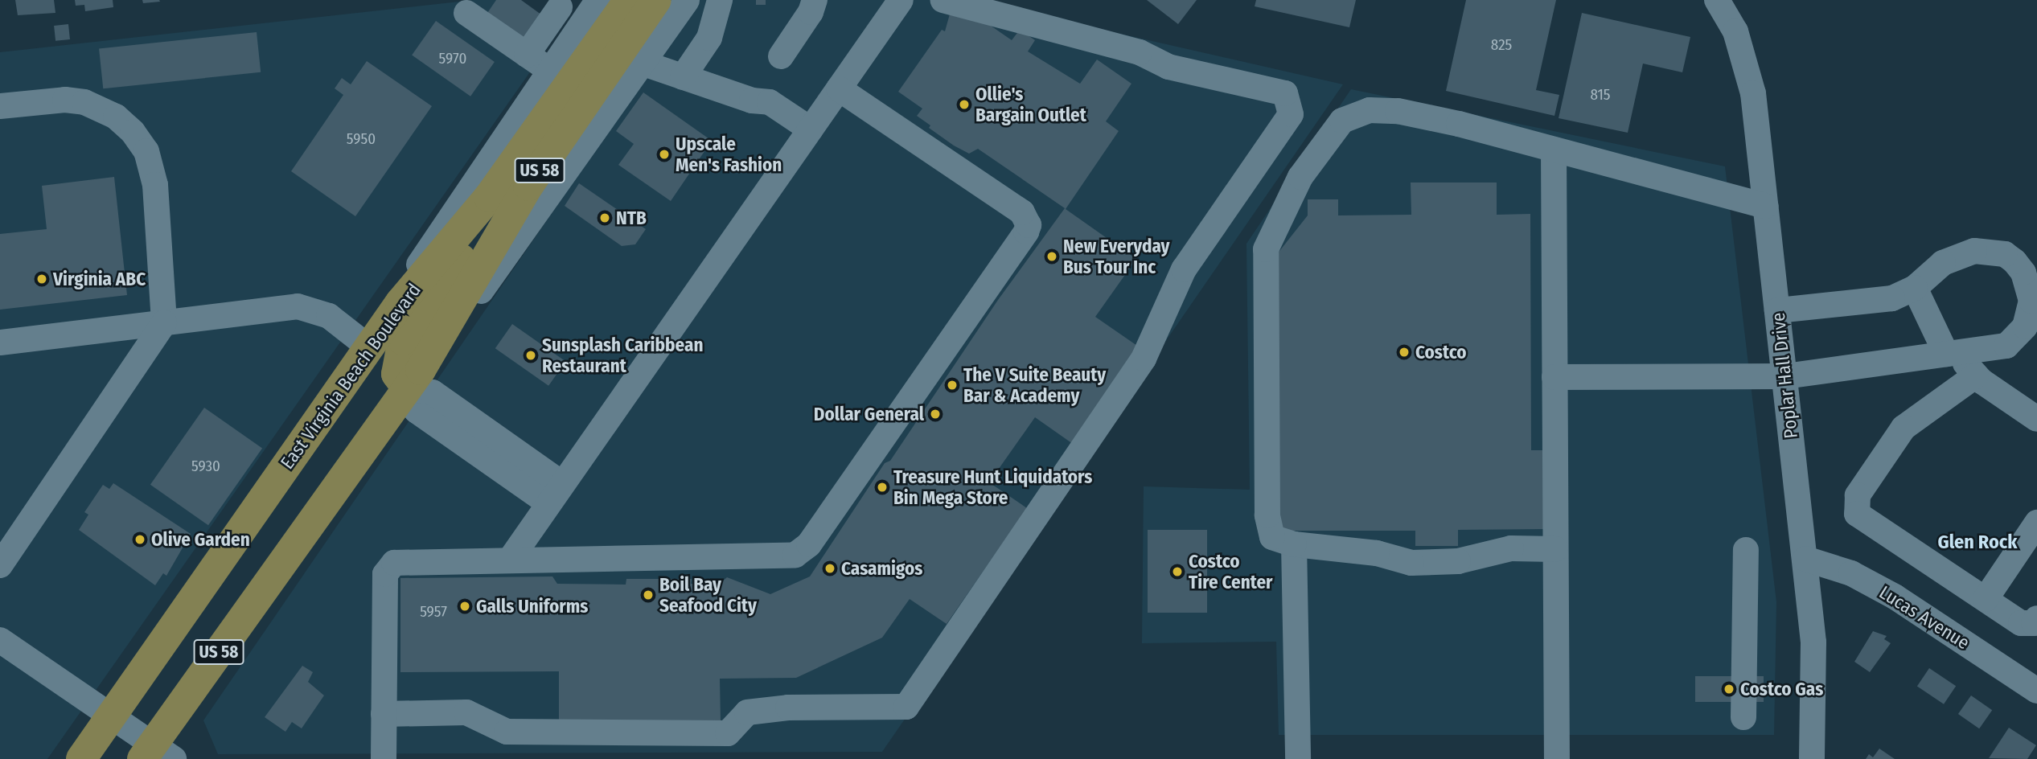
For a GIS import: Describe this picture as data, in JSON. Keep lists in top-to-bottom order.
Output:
{
  "streets": {
    "main road": ["US 58", "East Virginia Beach Boulevard"],
    "street": ["Poplar Hall Drive", "Lucas Avenue"]
  },
  "crossings": [
    ["Poplar Hall Drive", "Lucas Avenue"]
  ],
  "districts": ["Glen Rock"],
  "places": [
    "Ollie's Bargain Outlet",
    "Upscale Men's Fashion",
    "NTB",
    "New Everyday Bus Tour Inc",
    "Virginia ABC",
    "Costco",
    "Sunsplash Caribbean Restaurant",
    "The V Suite Beauty Bar & Academy",
    "Dollar General",
    "Treasure Hunt Liquidators Bin Mega Store",
    "Olive Garden",
    "Casamigos",
    "Costco Tire Center",
    "Boil Bay Seafood City",
    "Galls Uniforms",
    "Costco Gas"
  ],
  "house_numbers": [
    "825",
    "5970",
    "815",
    "5950",
    "5930",
    "5957"
  ]
}
